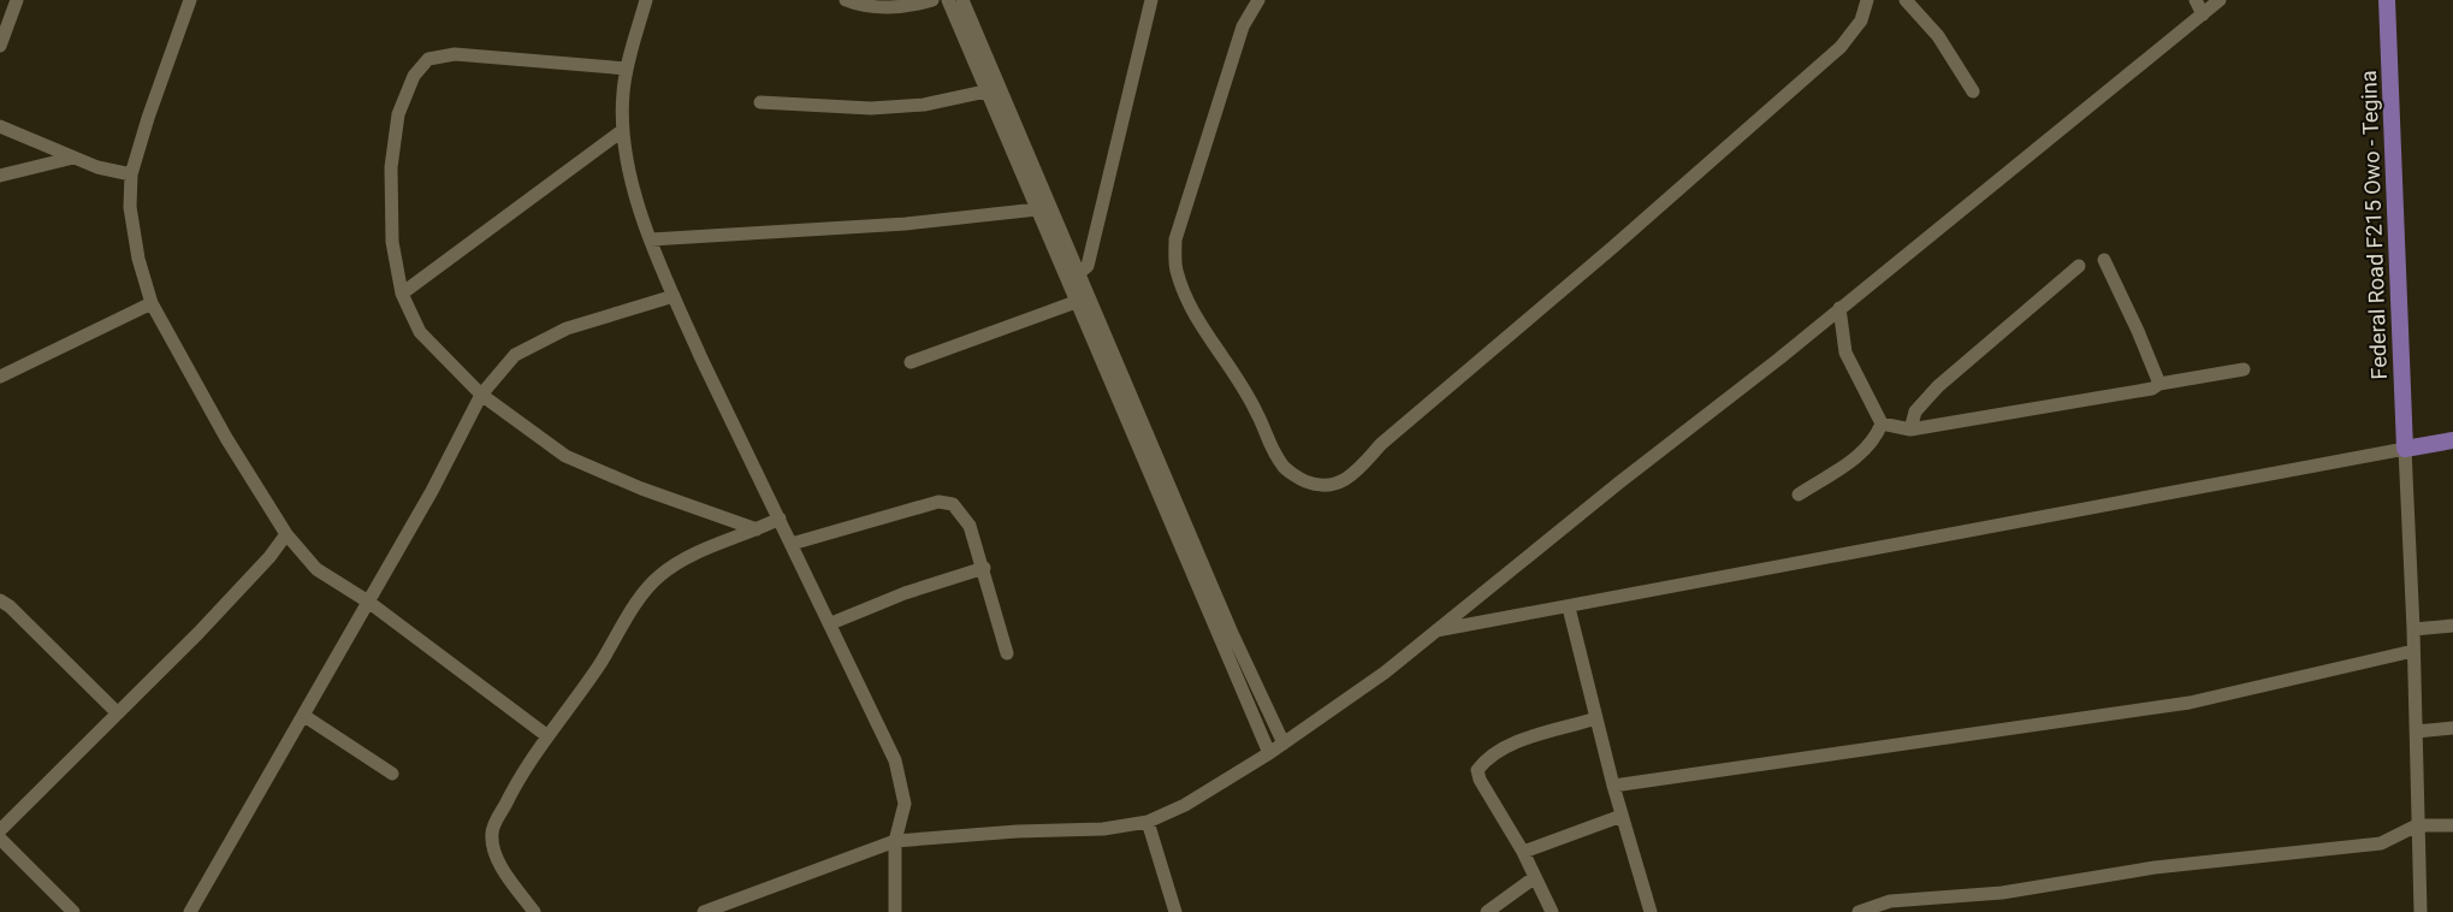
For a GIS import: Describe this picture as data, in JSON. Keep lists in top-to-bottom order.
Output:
{
  "streets": {
    "main road": ["Federal Road F215 Owo - Tegina"]
  }
}
